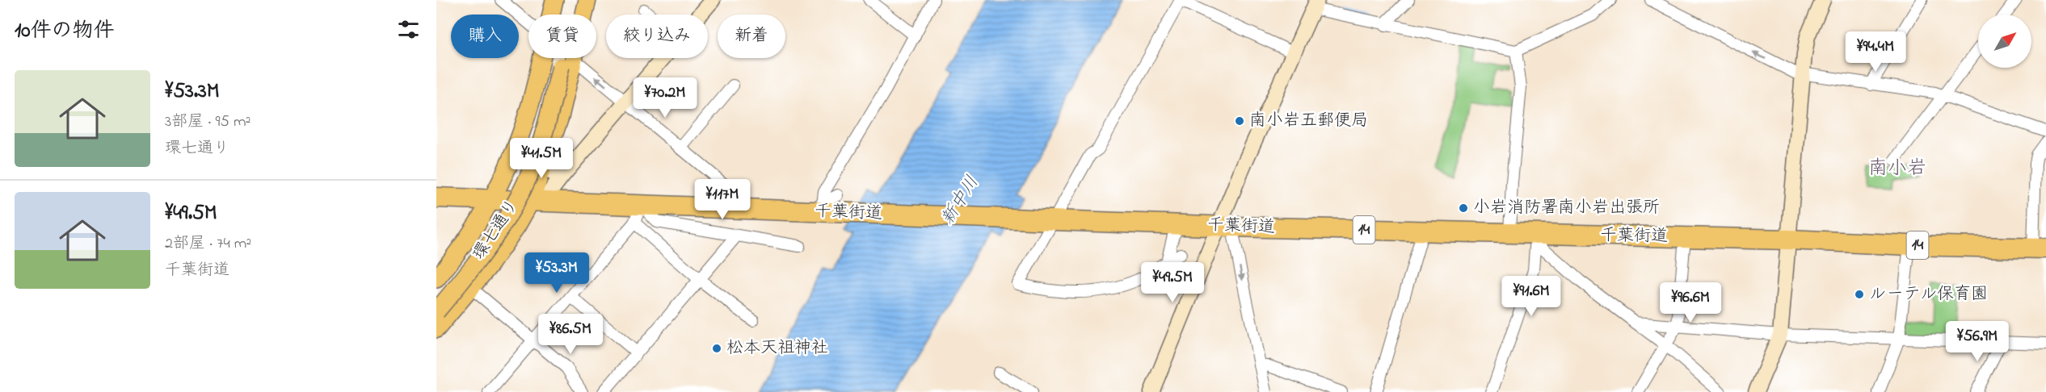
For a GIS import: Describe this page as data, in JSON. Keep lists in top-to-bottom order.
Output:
{
  "streets": {
    "highway": ["千葉街道", "14"],
    "main road": ["環七通り"]
  },
  "districts": ["南小岩"],
  "water": ["新中川"],
  "places": [
    "南小岩五郵便局",
    "小岩消防署南小岩出張所",
    "ルーテル保育園",
    "松本天祖神社"
  ],
  "north": "top right",
  "page": {
    "heading": "10件の物件",
    "chip": [
      "購入",
      "賃貸",
      "絞り込み",
      "新着"
    ],
    "price": [
      "¥94.4M",
      "¥70.2M",
      "¥41.5M",
      "¥117M",
      "¥53.3M",
      "¥49.5M",
      "¥91.6M",
      "¥96.6M",
      "¥86.5M",
      "¥56.9M"
    ],
    "list": [
      {
        "name": "¥53.3M",
        "note": "3部屋 · 95 m² · 環七通り"
      },
      {
        "name": "¥49.5M",
        "note": "2部屋 · 74 m² · 千葉街道"
      }
    ]
  }
}
